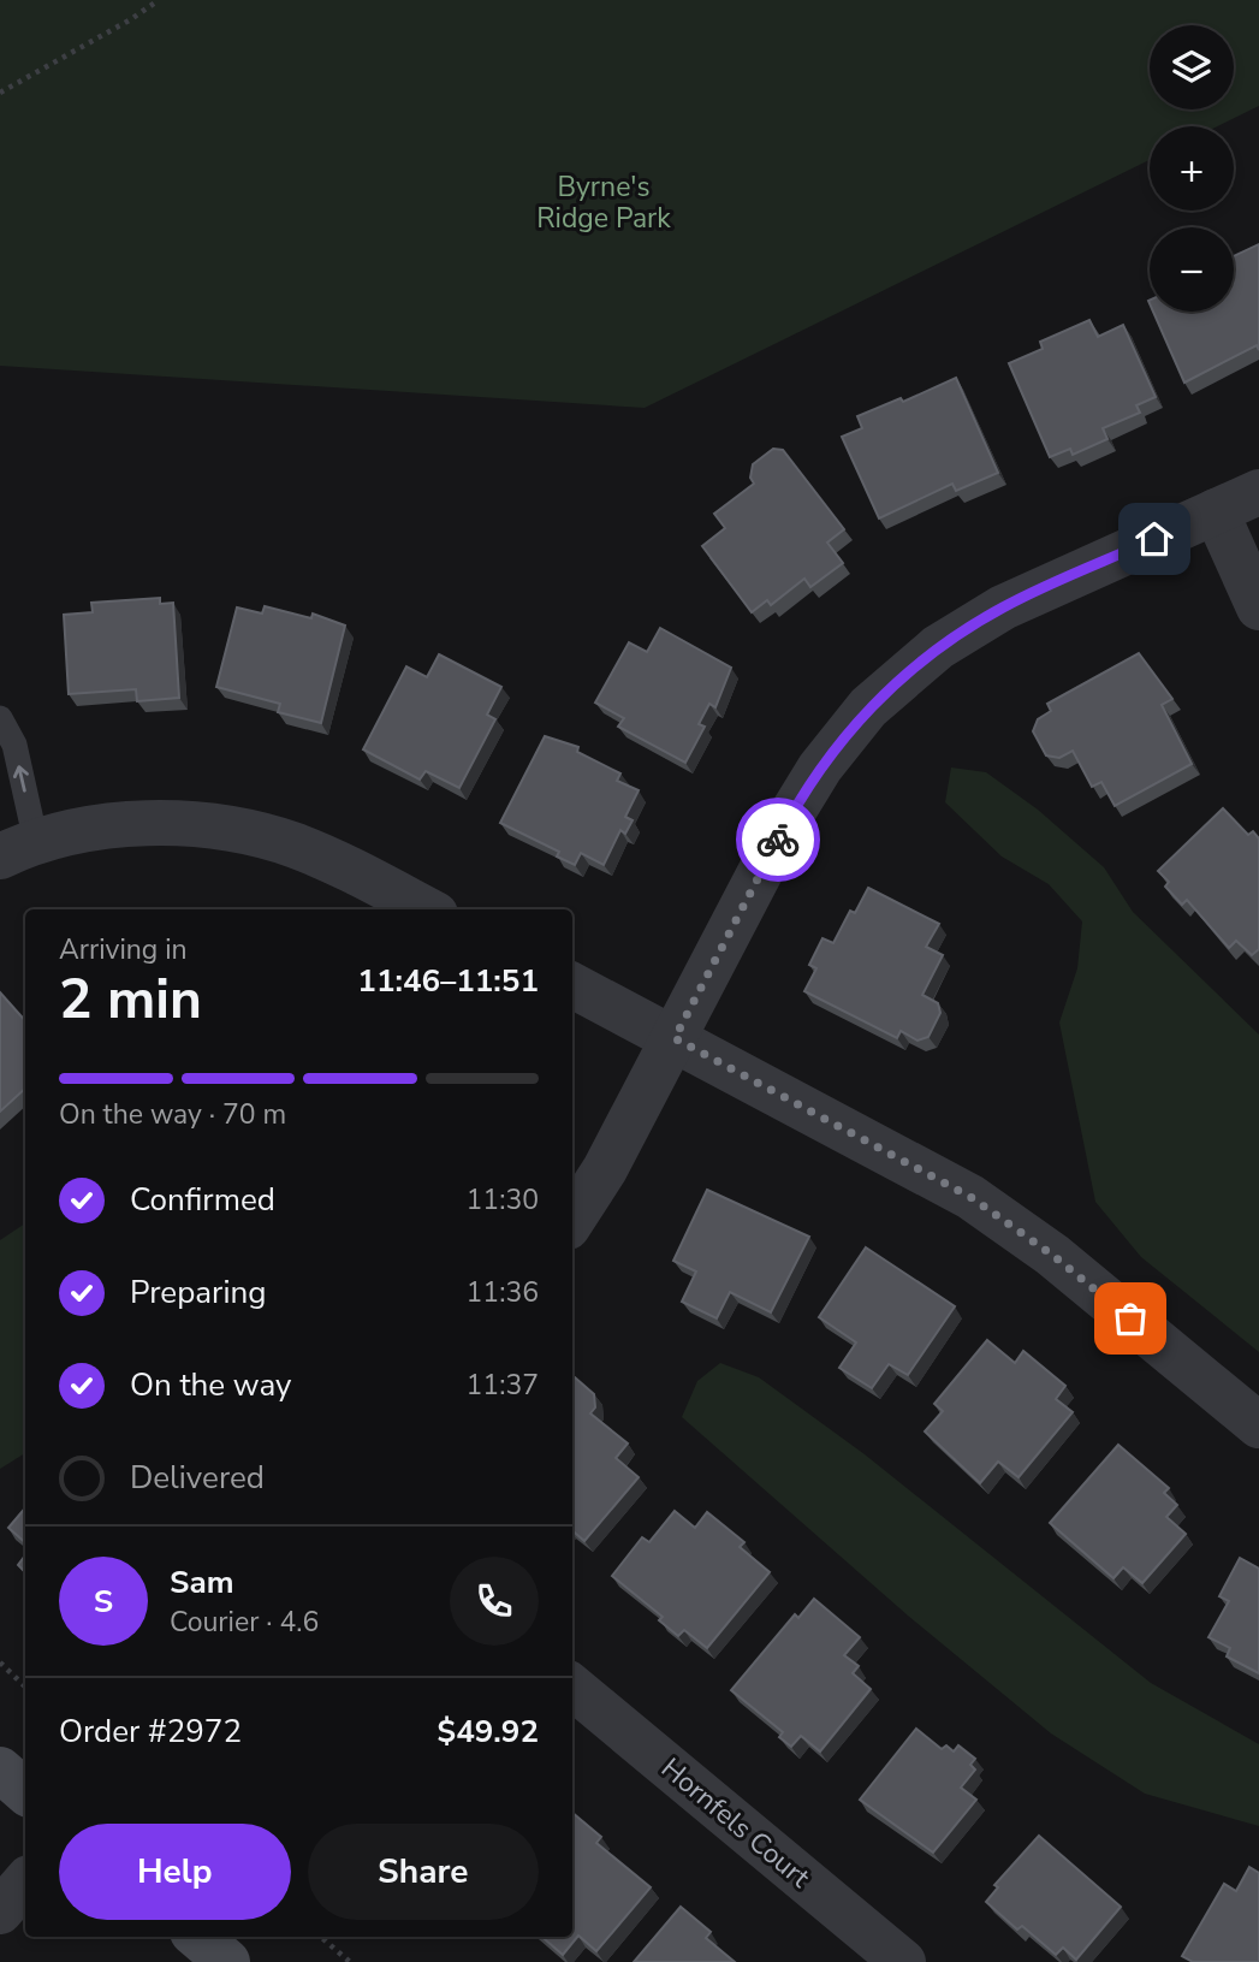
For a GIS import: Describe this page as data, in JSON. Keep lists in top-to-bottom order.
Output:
{
  "streets": {
    "street": ["Hornfels Court"]
  },
  "parks": ["Byrne's Ridge Park"],
  "page": {
    "map_buttons": ["+", "−"],
    "heading": ["2 min", "Arriving in", "11:46–11:51"],
    "panel": [
      "Sam",
      "Courier · 4.6",
      "Order #2972",
      "$49.92"
    ],
    "bar": "On the way · 70 m",
    "list": [
      ["Confirmed", "11:30"],
      ["Preparing", "11:36"],
      ["On the way", "11:37"],
      "Delivered"
    ],
    "round": "S",
    "buttons": ["Help", "Share"]
  }
}
